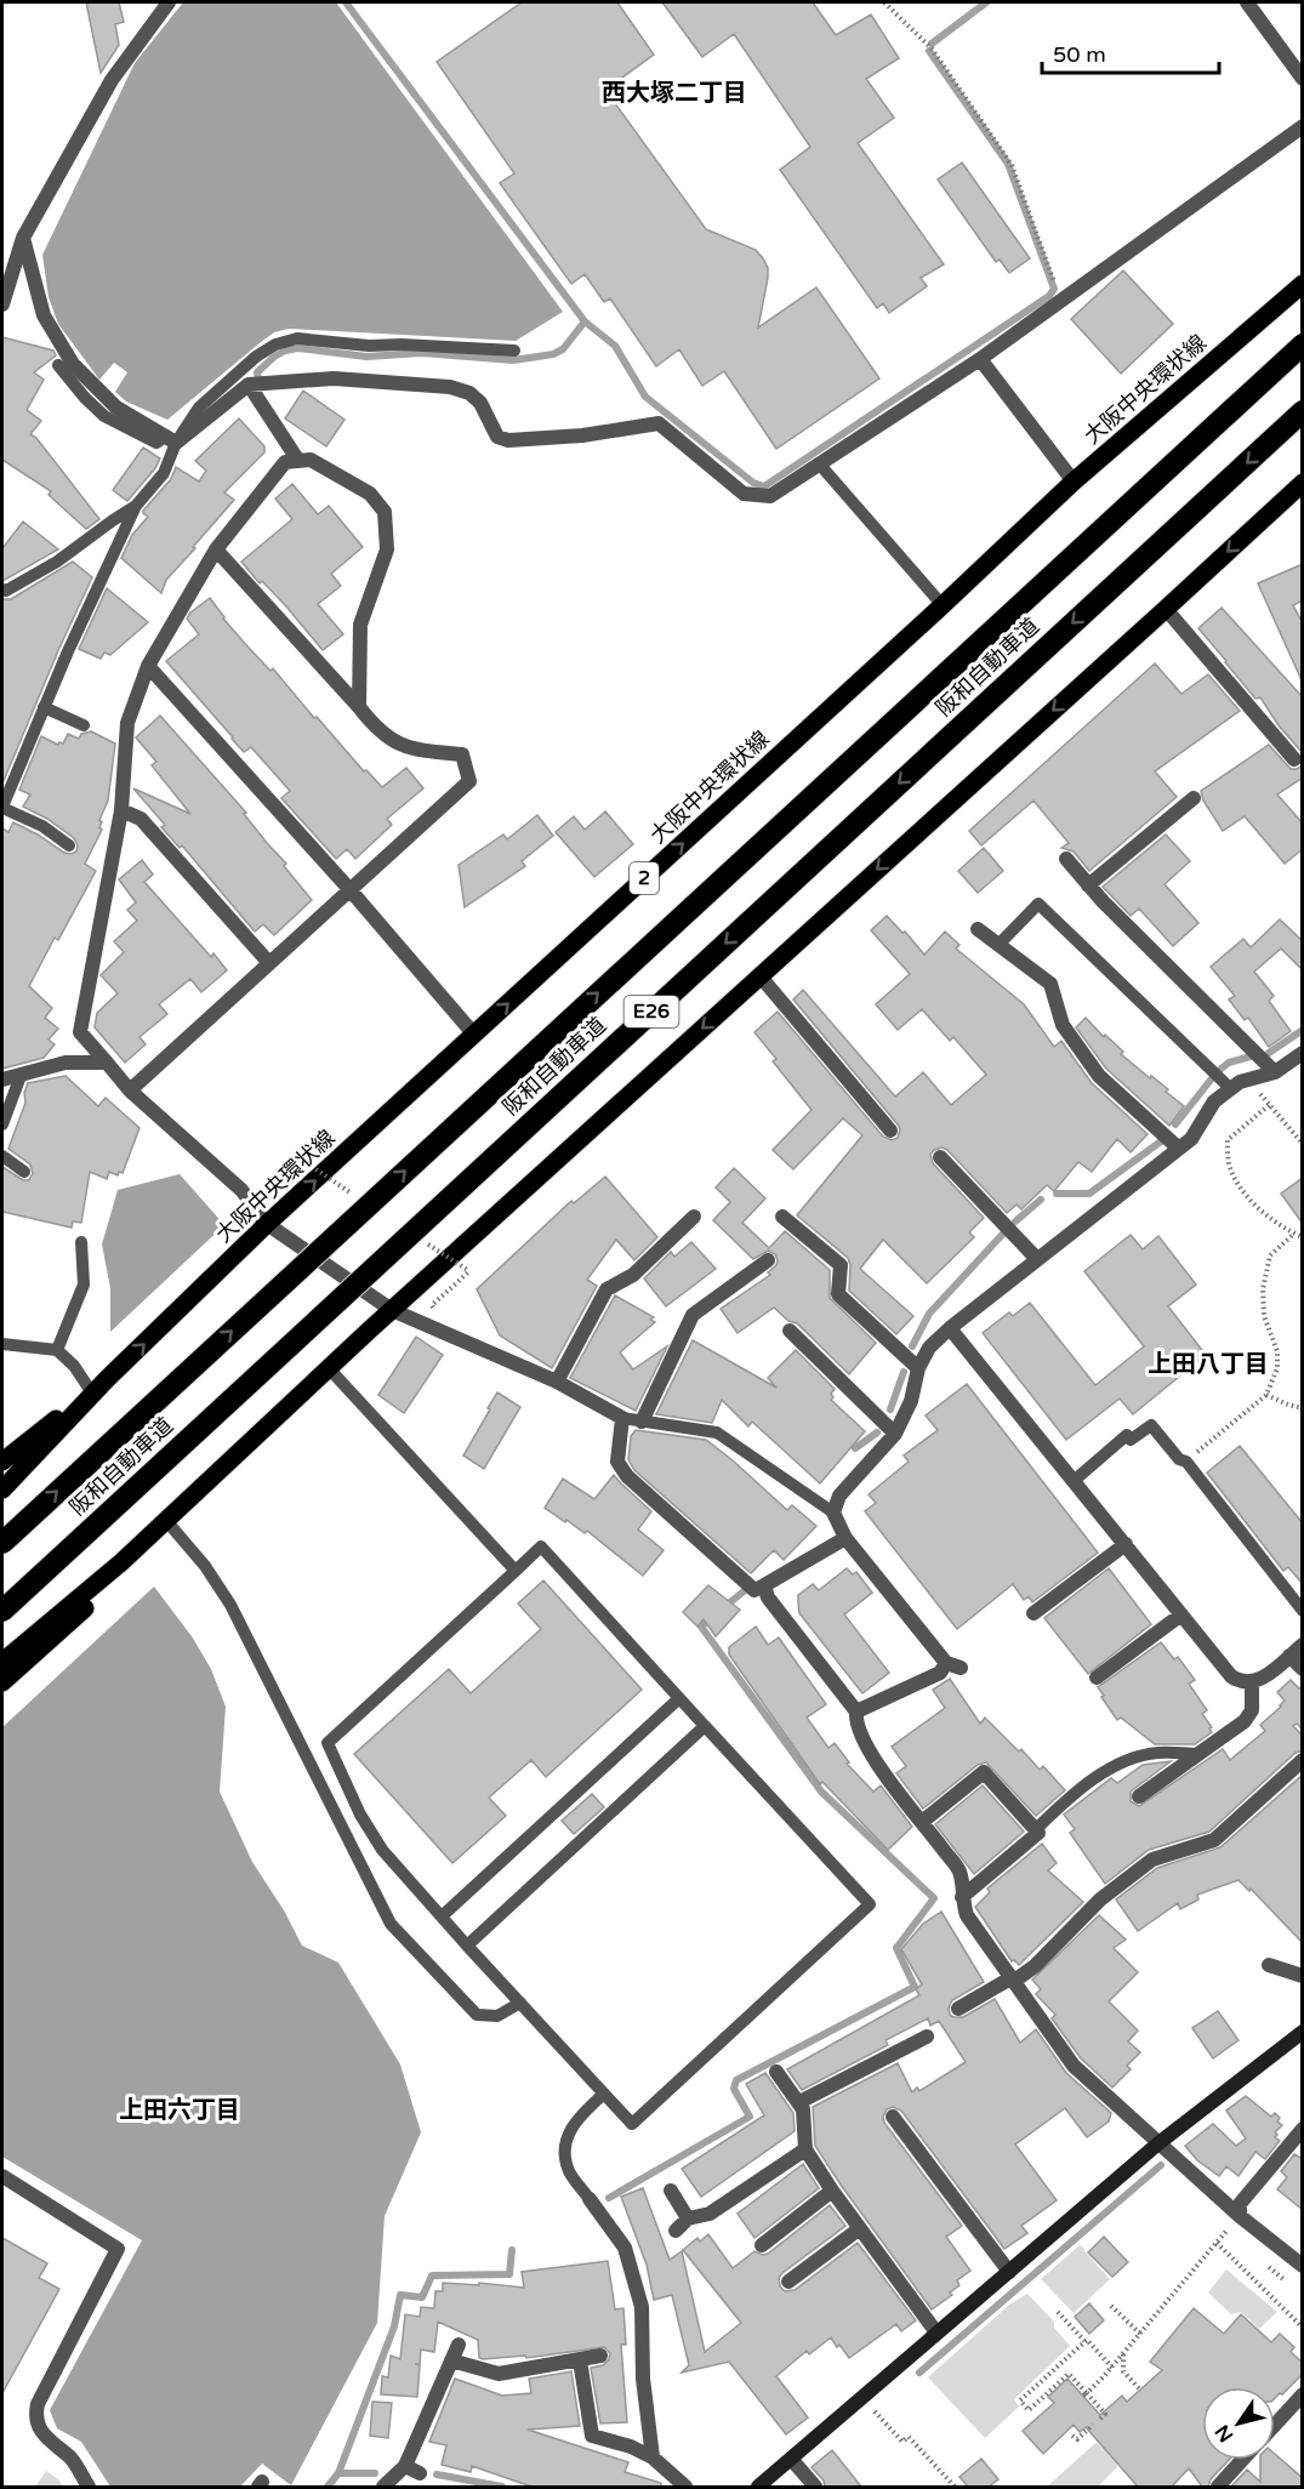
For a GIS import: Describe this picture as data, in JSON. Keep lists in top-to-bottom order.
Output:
{
  "streets": {
    "highway": ["阪和自動車道", "E26"],
    "main road": ["大阪中央環状線", "2"]
  },
  "districts": ["西大塚二丁目", "上田八丁目", "上田六丁目"],
  "scale_bar": "50 m",
  "north": "bottom left"
}
